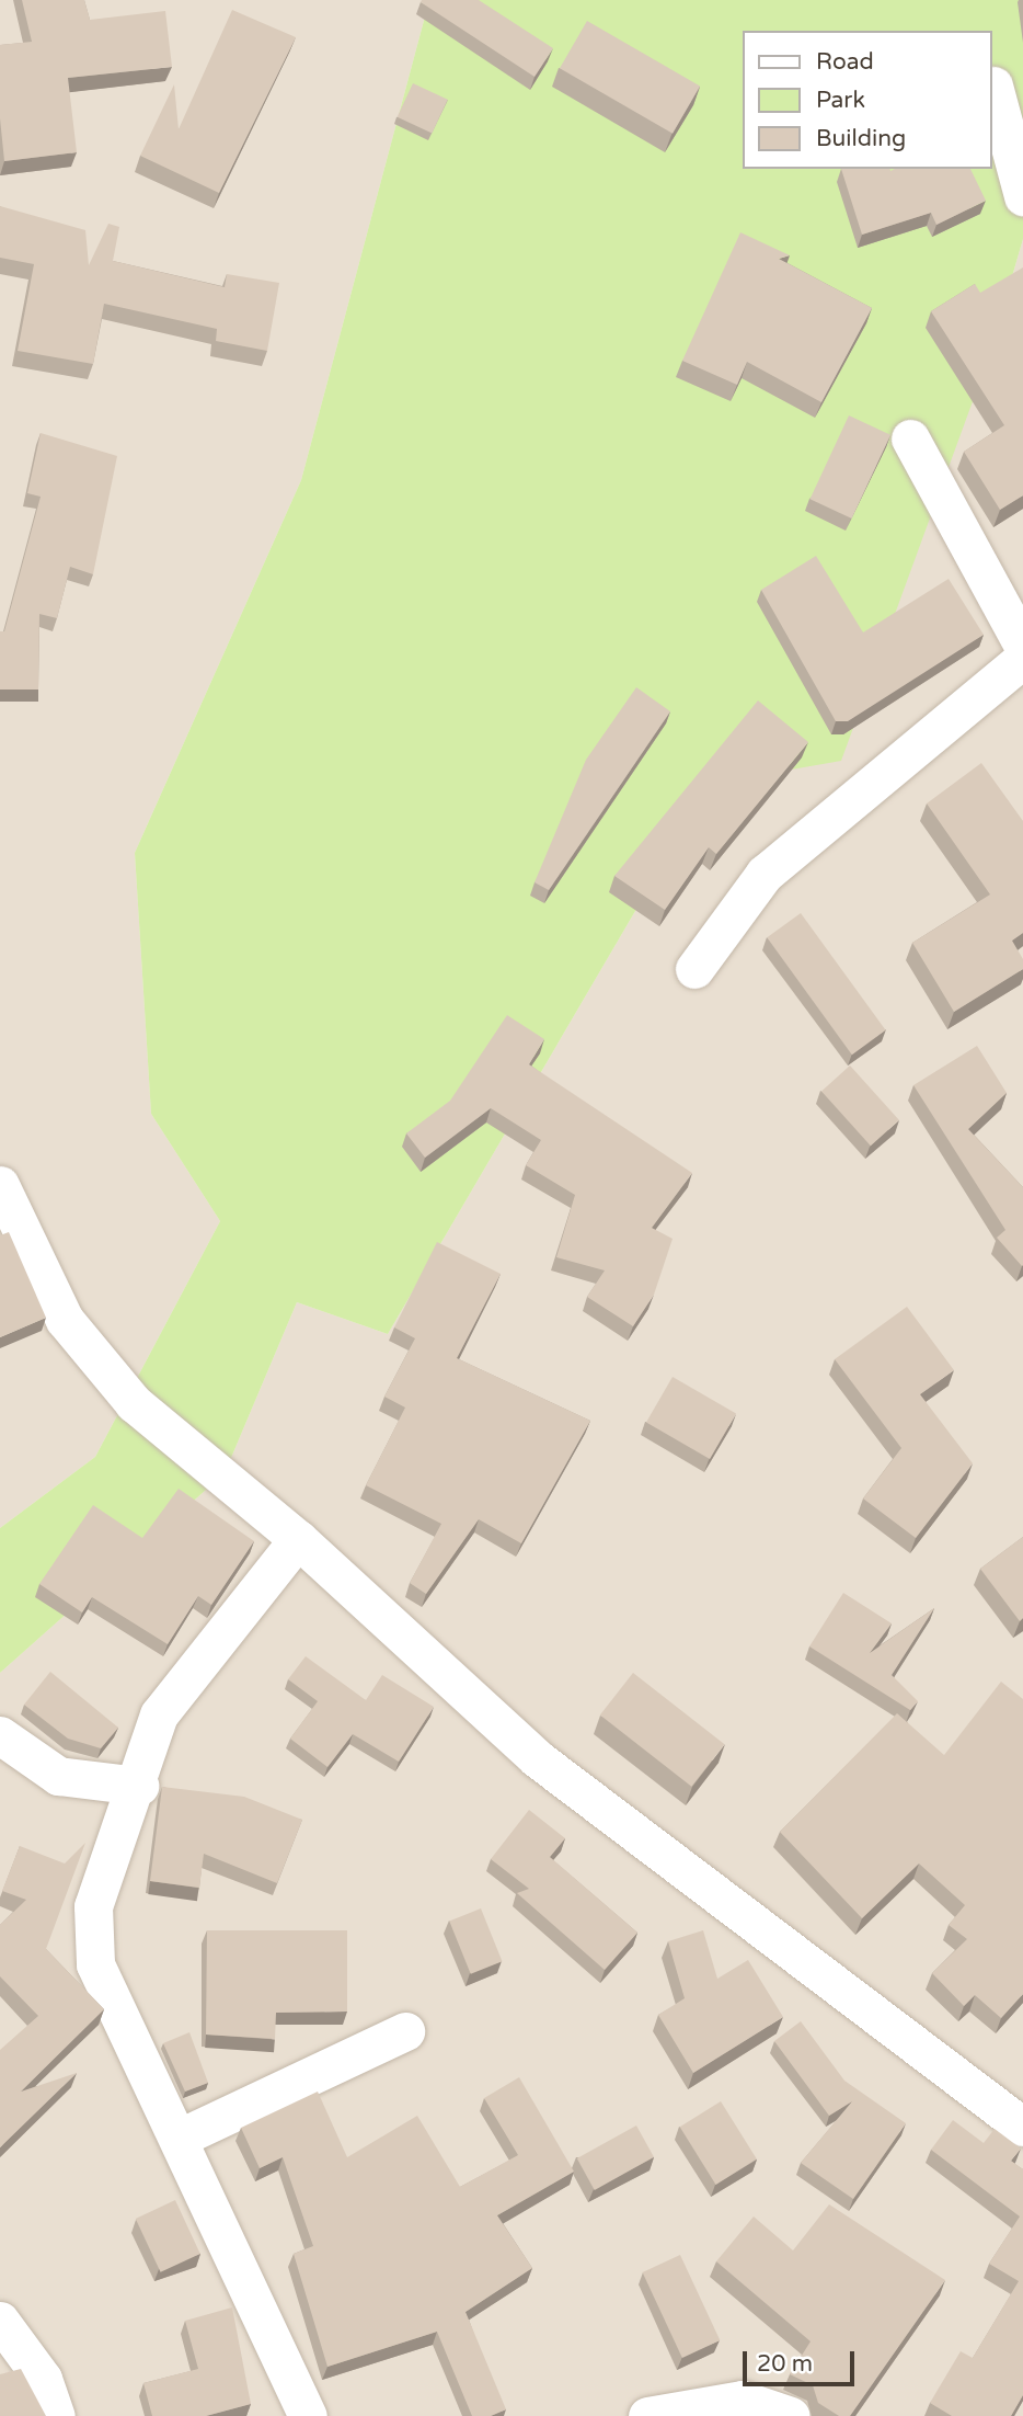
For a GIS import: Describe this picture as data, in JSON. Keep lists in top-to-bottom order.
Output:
{
  "legend": ["Road", "Park", "Building"],
  "scale_bar": "20 m"
}
